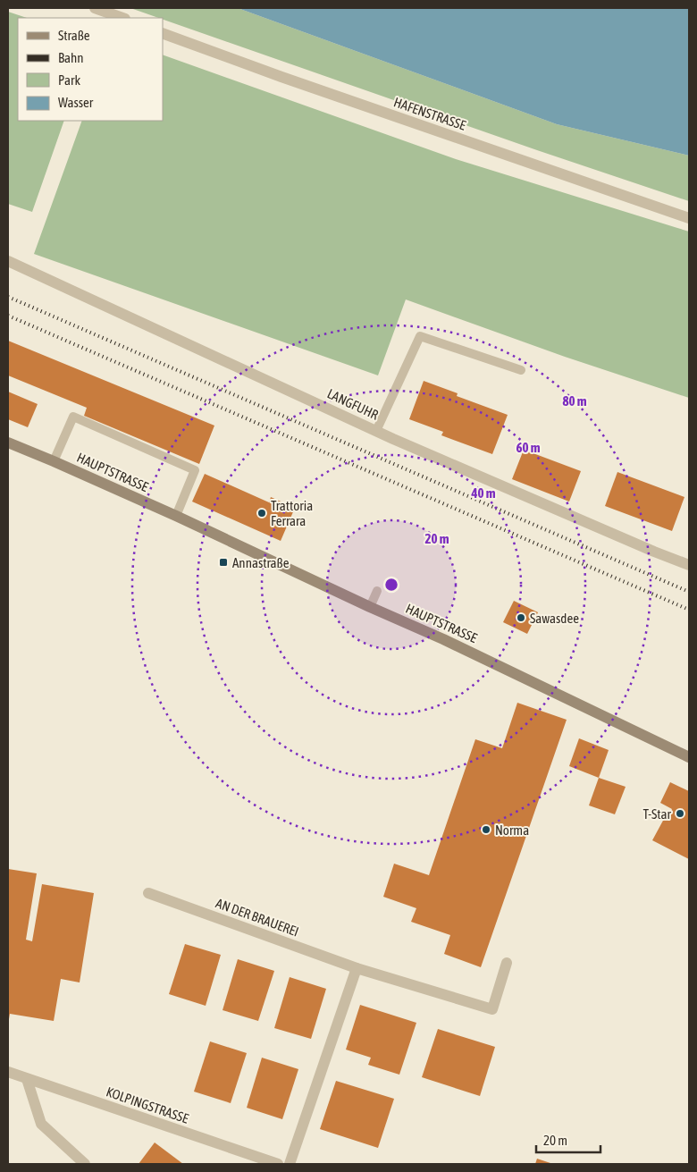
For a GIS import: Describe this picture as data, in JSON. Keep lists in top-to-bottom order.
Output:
{
  "streets": {
    "main road": ["HAUPTSTRASSE"],
    "street": [
      "HAFENSTRASSE",
      "LANGFUHR",
      "AN DER BRAUEREI",
      "KOLPINGSTRASSE"
    ]
  },
  "places": {
    "other": [
      "Trattoria Ferrara",
      "Sawasdee",
      "T-Star",
      "Norma"
    ],
    "transit": ["Annastraße"]
  },
  "legend": [
    "Straße",
    "Bahn",
    "Park",
    "Wasser"
  ],
  "scale_bar": "20 m",
  "rings": [
    "80 m",
    "60 m",
    "40 m",
    "20 m"
  ]
}
